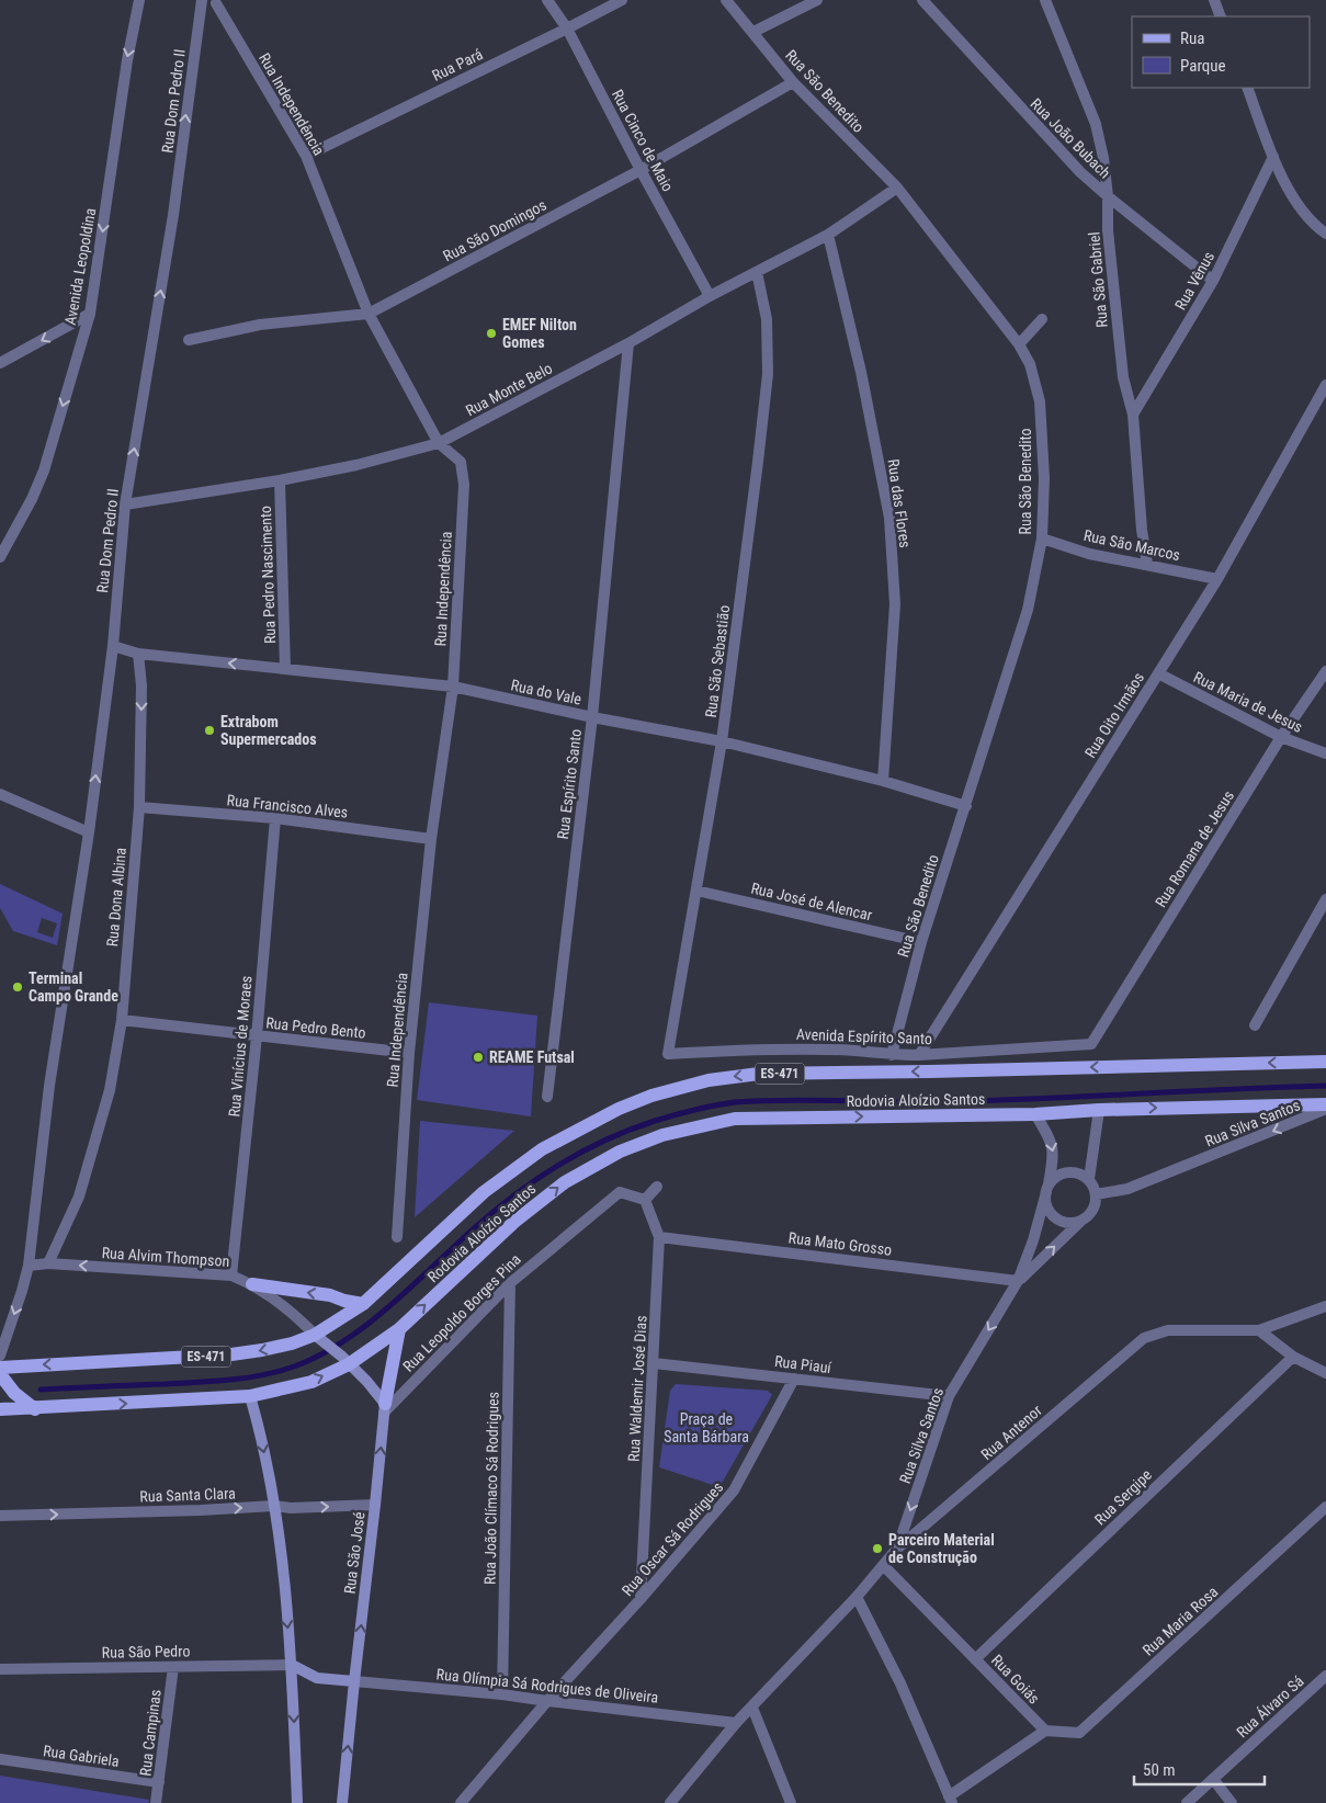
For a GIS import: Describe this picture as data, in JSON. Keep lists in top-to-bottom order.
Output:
{
  "streets": {
    "main road": ["ES-471", "Rodovia Aloízio Santos", "Rua São José"],
    "street": [
      "Rua Pará",
      "Rua São Benedito",
      "Rua Dom Pedro II",
      "Rua Independência",
      "Rua João Bubach",
      "Rua Cinco de Maio",
      "Rua São Domingos",
      "Avenida Leopoldina",
      "Rua São Gabriel",
      "Rua Vênus",
      "Rua Monte Belo",
      "Rua das Flores",
      "Rua São Marcos",
      "Rua Pedro Nascimento",
      "Rua São Sebastião",
      "Rua do Vale",
      "Rua Maria de Jesus",
      "Rua Oito Irmãos",
      "Rua Espírito Santo",
      "Rua Francisco Alves",
      "Rua Romana de Jesus",
      "Rua Dona Albina",
      "Rua José de Alencar",
      "Rua Pedro Bento",
      "Avenida Espírito Santo",
      "Rua Vinícius de Moraes",
      "Rua Silva Santos",
      "Rua Mato Grosso",
      "Rua Alvim Thompson",
      "Rua Leopoldo Borges Pina",
      "Rua Piauí",
      "Rua Waldemir José Dias",
      "Rua Antenor",
      "Rua João Clímaco Sá Rodrigues",
      "Rua Santa Clara",
      "Rua Sergipe",
      "Rua Oscar Sá Rodrigues",
      "Rua Maria Rosa",
      "Rua São Pedro",
      "Rua Goiás",
      "Rua Olímpia Sá Rodrigues de Oliveira",
      "Rua Álvaro Sá",
      "Rua Campinas",
      "Rua Gabriela"
    ]
  },
  "crossings": [
    ["Rua Pará", "Rua Independência"],
    ["Rua Pará", "Rua Cinco de Maio"],
    ["Rua São Benedito", "Rua São Domingos"],
    ["Rua São Benedito", "Rua Monte Belo"],
    ["Rua São Benedito", "Rua São Marcos"],
    ["Rua São Benedito", "Rua do Vale"],
    ["Rua São Benedito", "Rua José de Alencar"],
    ["Rua São Benedito", "Avenida Espírito Santo"],
    ["Rua Dom Pedro II", "Rua Monte Belo"],
    ["Rua Dom Pedro II", "Rua do Vale"],
    ["Rua Dom Pedro II", "Rua Alvim Thompson"],
    ["Rua Independência", "Rua São Domingos"],
    ["Rua Independência", "Rua Monte Belo"],
    ["Rua Independência", "Rua do Vale"],
    ["Rua Independência", "Rua Francisco Alves"],
    ["Rua Independência", "Rua Pedro Bento"],
    ["Rua João Bubach", "Rua São Gabriel"],
    ["Rua João Bubach", "Rua Vênus"],
    ["Rua Cinco de Maio", "Rua São Domingos"],
    ["Rua Cinco de Maio", "Rua Monte Belo"],
    ["Rua São Gabriel", "Rua Vênus"],
    ["Rua São Gabriel", "Rua São Marcos"],
    ["Rua Monte Belo", "Rua das Flores"],
    ["Rua Monte Belo", "Rua Pedro Nascimento"],
    ["Rua Monte Belo", "Rua São Sebastião"],
    ["Rua Monte Belo", "Rua Espírito Santo"],
    ["Rua das Flores", "Rua do Vale"],
    ["Rua São Marcos", "Rua Oito Irmãos"],
    ["Rua Pedro Nascimento", "Rua do Vale"],
    ["Rua São Sebastião", "Rua do Vale"],
    ["Rua São Sebastião", "Rua José de Alencar"],
    ["Rua São Sebastião", "Avenida Espírito Santo"],
    ["Rua do Vale", "Rua Espírito Santo"],
    ["Rua do Vale", "Rua Dona Albina"],
    ["Rua Maria de Jesus", "Rua Oito Irmãos"],
    ["Rua Maria de Jesus", "Rua Romana de Jesus"],
    ["Rua Oito Irmãos", "Avenida Espírito Santo"],
    ["Rua Francisco Alves", "Rua Dona Albina"],
    ["Rua Francisco Alves", "Rua Vinícius de Moraes"],
    ["Rua Romana de Jesus", "Avenida Espírito Santo"],
    ["Rua Dona Albina", "Rua Pedro Bento"],
    ["Rua Dona Albina", "Rua Alvim Thompson"],
    ["Rua Pedro Bento", "Rua Vinícius de Moraes"],
    ["Rua Vinícius de Moraes", "Rua Alvim Thompson"],
    ["Rodovia Aloízio Santos", "Rua Silva Santos"],
    ["Rodovia Aloízio Santos", "Rua Alvim Thompson"],
    ["Rua Silva Santos", "Rua Mato Grosso"],
    ["Rua Silva Santos", "Rua Piauí"],
    ["Rua Silva Santos", "Rua Antenor"],
    ["Rua Mato Grosso", "Rua Waldemir José Dias"],
    ["Rua Leopoldo Borges Pina", "Rua Waldemir José Dias"],
    ["Rua Leopoldo Borges Pina", "Rua João Clímaco Sá Rodrigues"],
    ["Rua Leopoldo Borges Pina", "Rua São José"],
    ["Rua Piauí", "Rua Waldemir José Dias"],
    ["Rua Piauí", "Rua Oscar Sá Rodrigues"],
    ["Rua Waldemir José Dias", "Rua Oscar Sá Rodrigues"],
    ["Rua João Clímaco Sá Rodrigues", "Rua Olímpia Sá Rodrigues de Oliveira"],
    ["Rua Santa Clara", "Rua São José"],
    ["Rua Sergipe", "Rua Goiás"],
    ["Rua Oscar Sá Rodrigues", "Rua Olímpia Sá Rodrigues de Oliveira"],
    ["Rua São José", "Rua Olímpia Sá Rodrigues de Oliveira"],
    ["Rua Maria Rosa", "Rua Goiás"],
    ["Rua São Pedro", "Rua Campinas"],
    ["Rua Campinas", "Rua Gabriela"]
  ],
  "one_way": [
    "Rua Dom Pedro II",
    "Avenida Leopoldina",
    "Rua Alvim Thompson",
    "Rua Santa Clara"
  ],
  "parks": ["Praça de Santa Bárbara"],
  "places": [
    "EMEF Nilton Gomes",
    "Extrabom Supermercados",
    "Terminal Campo Grande",
    "REAME Futsal",
    "Parceiro Material de Construção"
  ],
  "legend": ["Rua", "Parque"],
  "scale_bar": "50 m"
}
